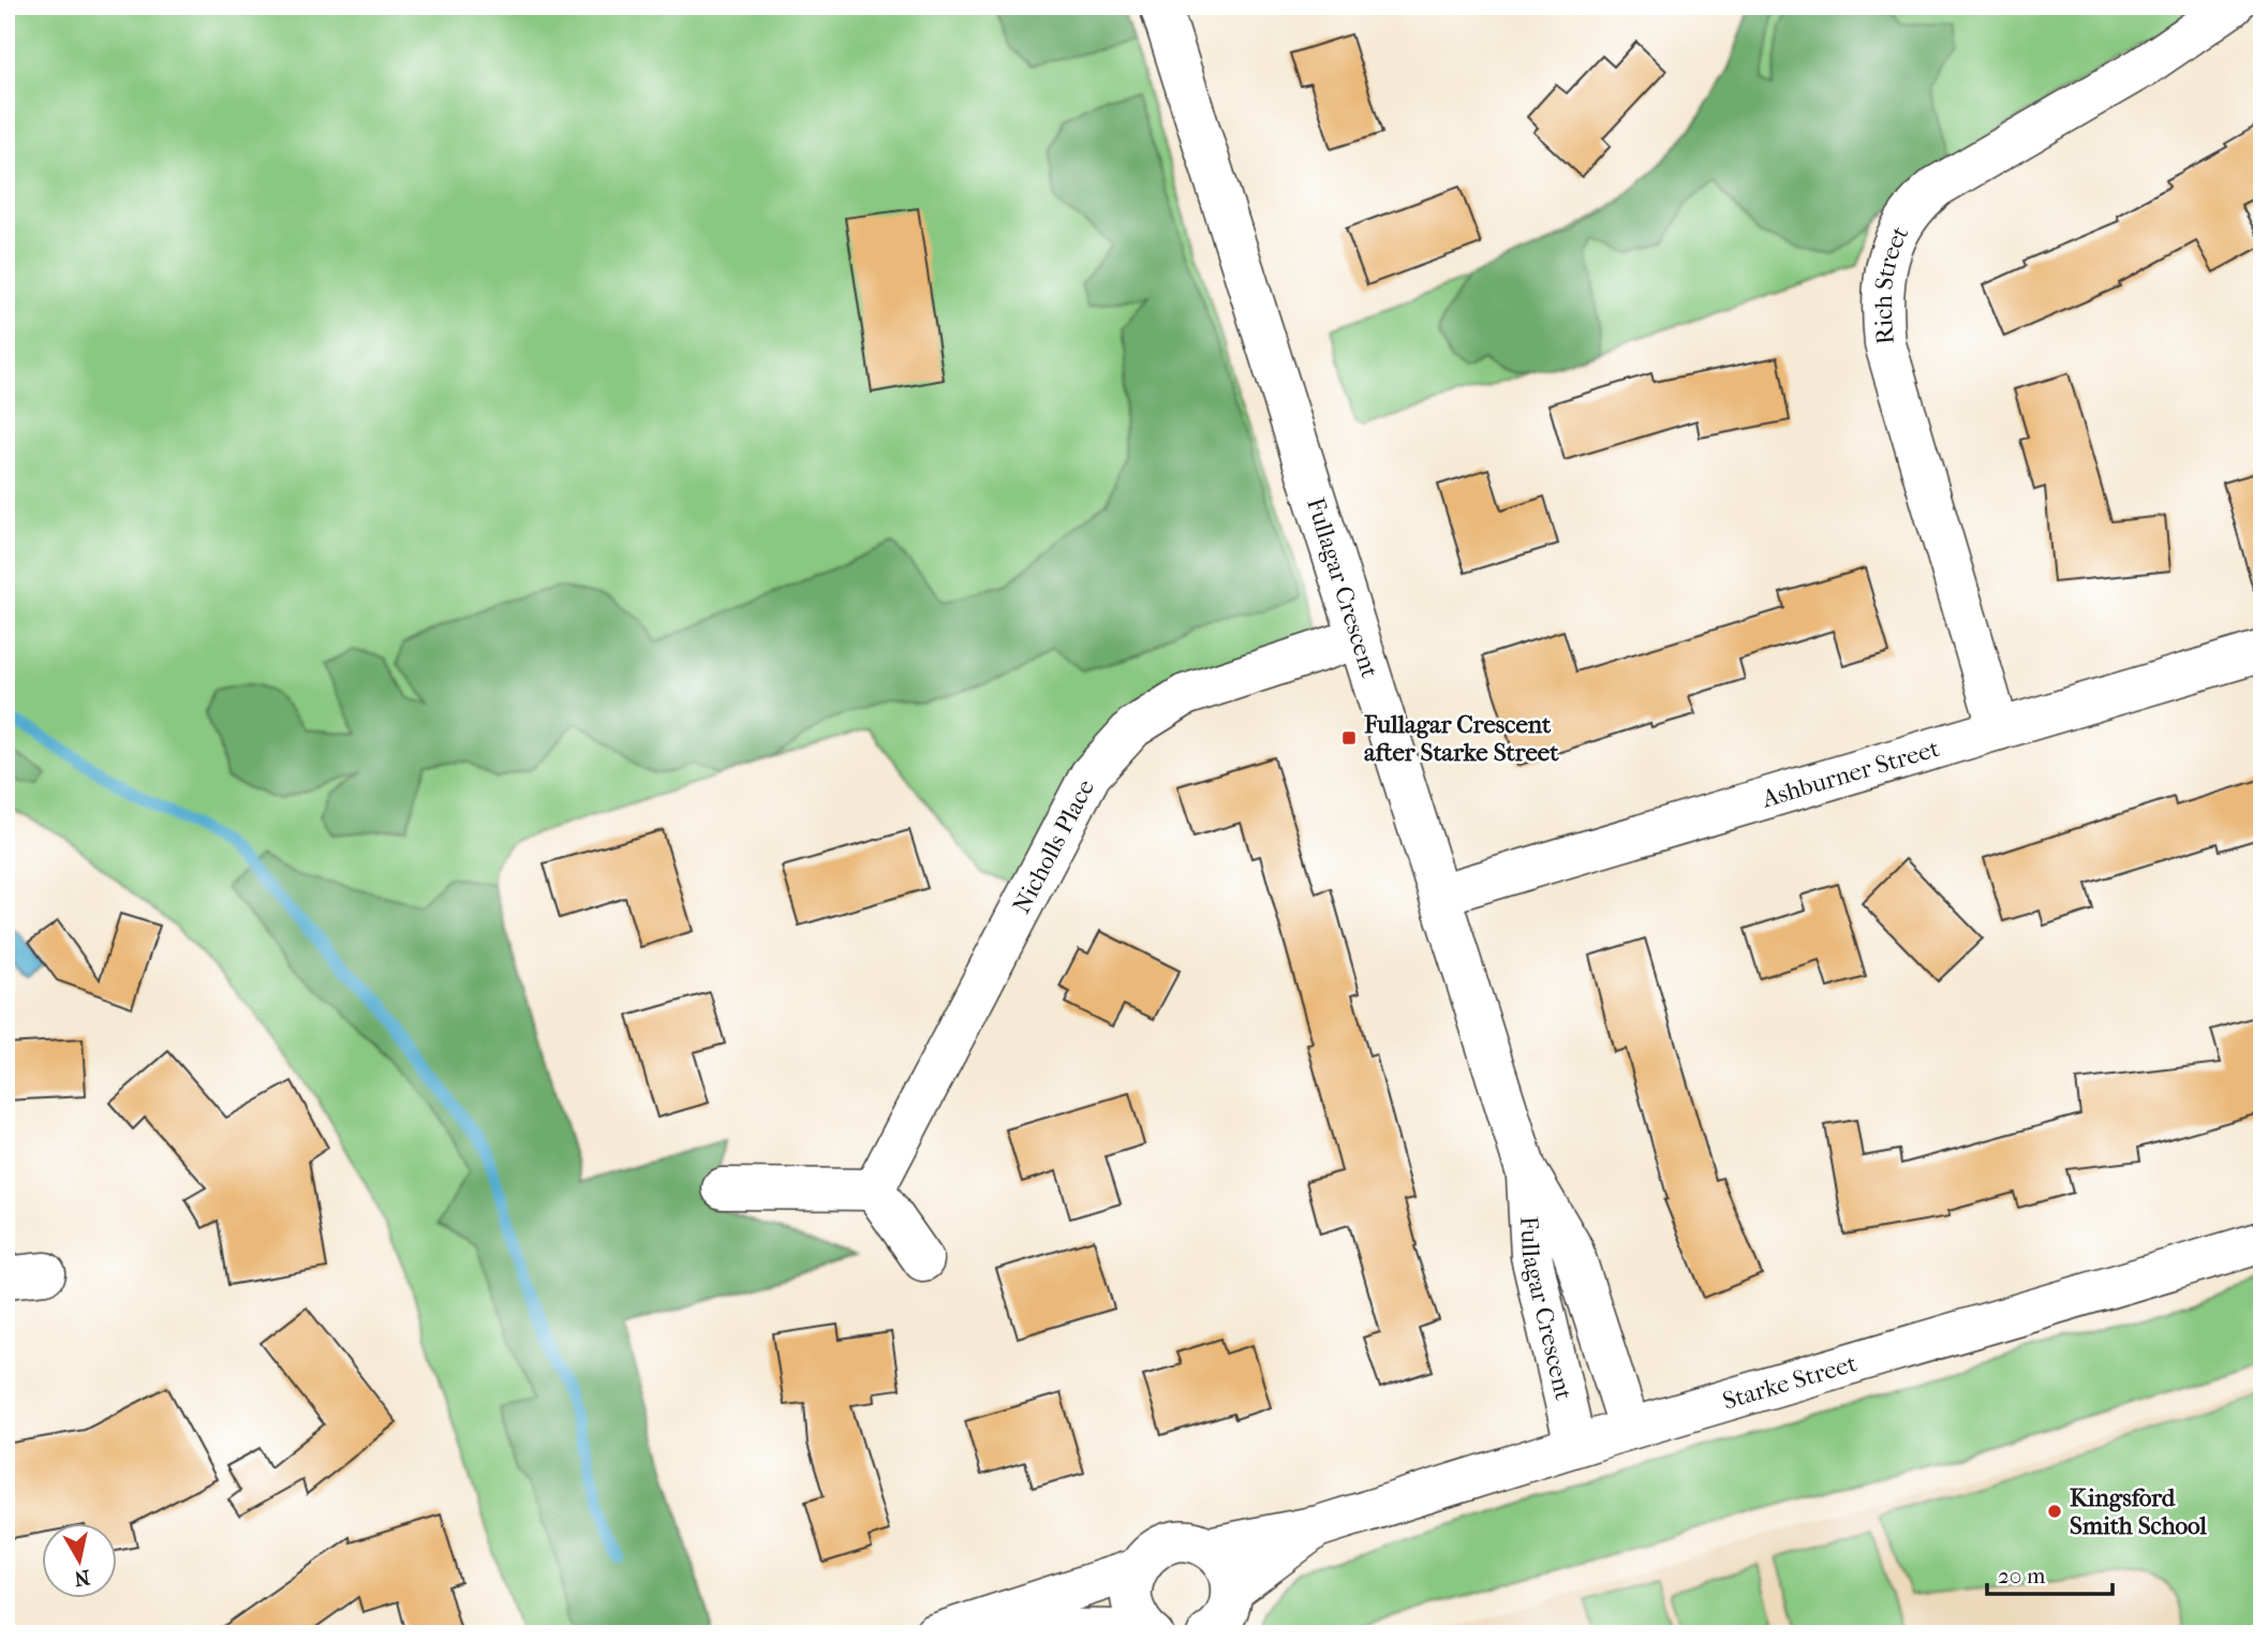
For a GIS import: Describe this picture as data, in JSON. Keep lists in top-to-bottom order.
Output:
{
  "streets": {
    "street": [
      "Rich Street",
      "Fullagar Crescent",
      "Ashburner Street",
      "Nicholls Place",
      "Starke Street"
    ]
  },
  "crossings": [
    ["Rich Street", "Ashburner Street"],
    ["Fullagar Crescent", "Ashburner Street"],
    ["Fullagar Crescent", "Nicholls Place"],
    ["Fullagar Crescent", "Starke Street"]
  ],
  "places": {
    "transit": ["Fullagar Crescent after Starke Street"],
    "other": ["Kingsford Smith School"]
  },
  "scale_bar": "20 m",
  "north": "bottom"
}
